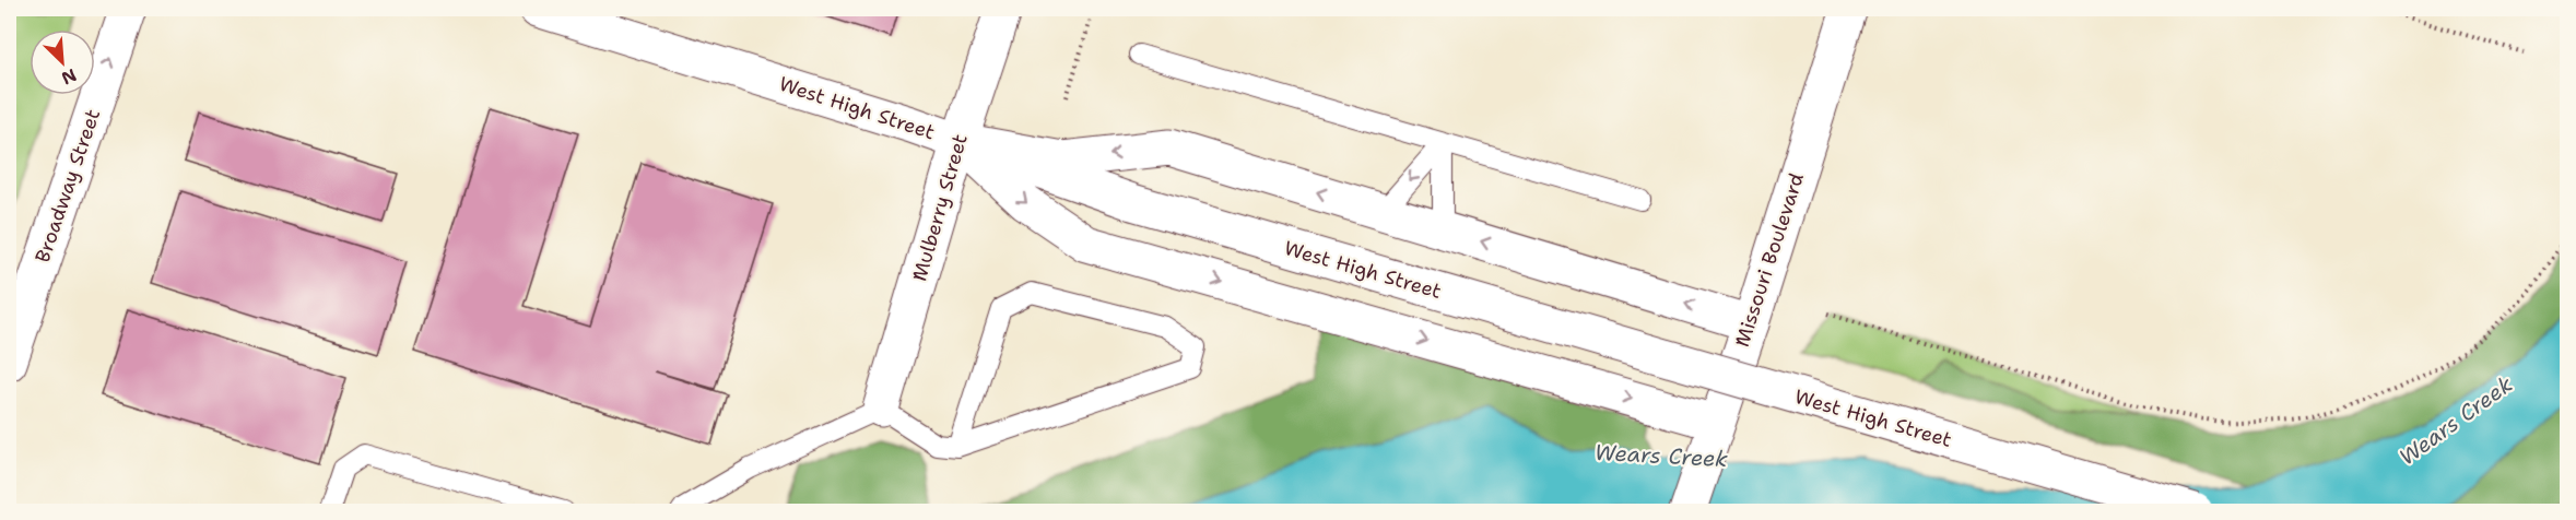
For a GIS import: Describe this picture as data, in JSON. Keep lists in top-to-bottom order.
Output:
{
  "streets": {
    "street": [
      "West High Street",
      "Broadway Street",
      "Mulberry Street",
      "Missouri Boulevard"
    ]
  },
  "crossings": [
    ["West High Street", "Mulberry Street"]
  ],
  "one_way": ["Broadway Street"],
  "water": ["Wears Creek"],
  "north": "bottom right"
}
